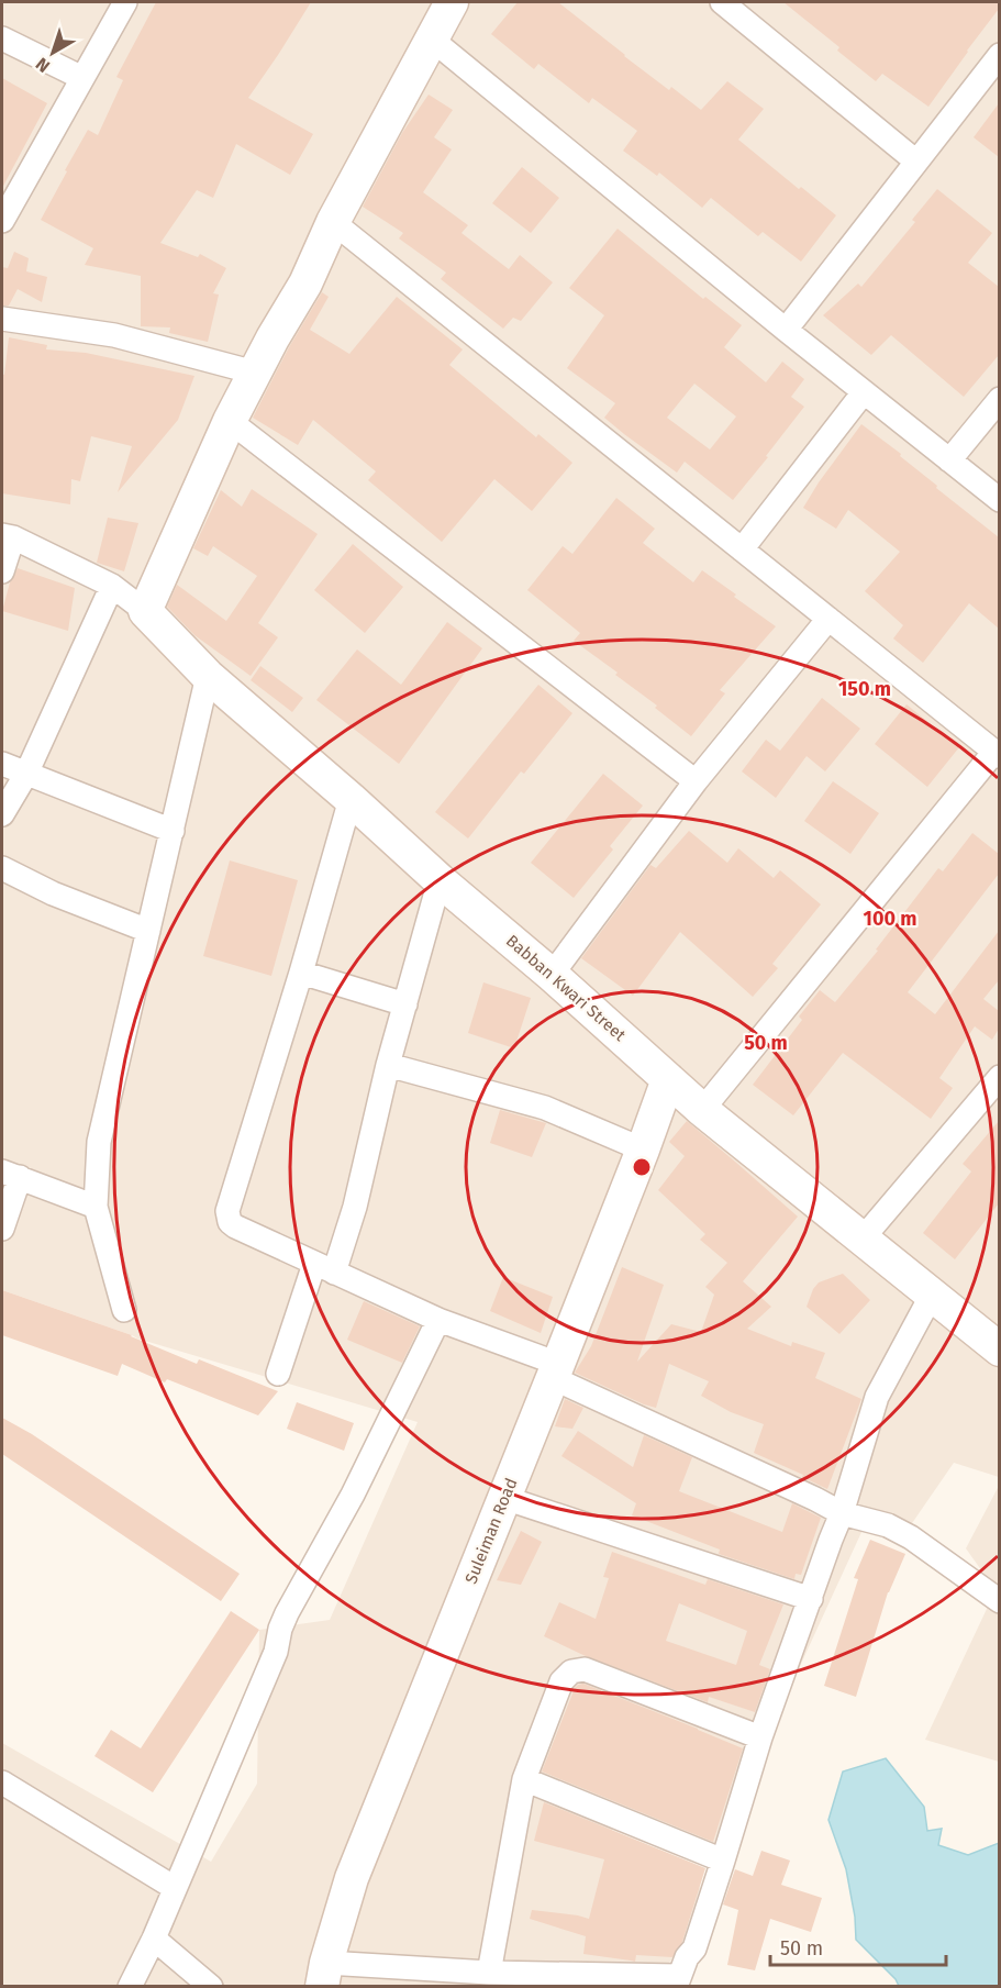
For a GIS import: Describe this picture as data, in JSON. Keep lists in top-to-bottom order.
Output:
{
  "streets": {
    "street": ["Babban Kwari Street", "Suleiman Road"]
  },
  "crossings": [
    ["Babban Kwari Street", "Suleiman Road"]
  ],
  "scale_bar": "50 m",
  "north": "bottom left",
  "rings": ["150 m", "100 m", "50 m"]
}
